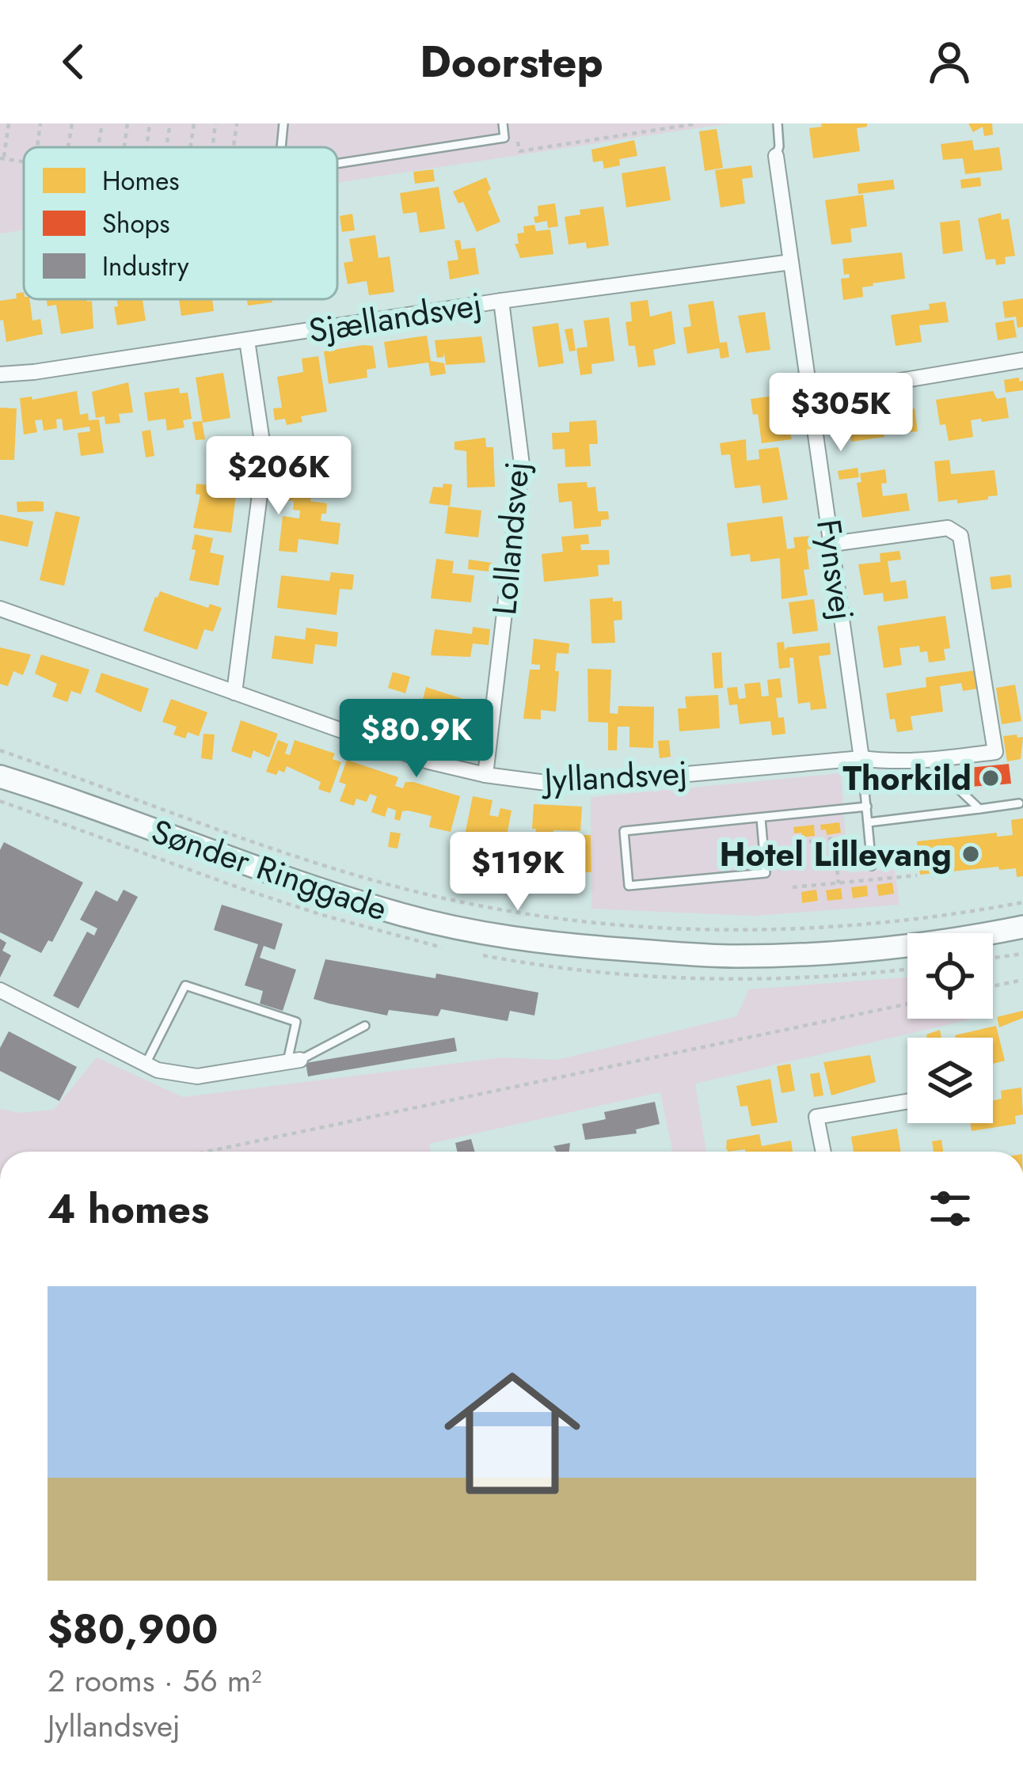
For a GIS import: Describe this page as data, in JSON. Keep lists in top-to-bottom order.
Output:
{
  "streets": {
    "street": [
      "Sjællandsvej",
      "Lollandsvej",
      "Fynsvej",
      "Jyllandsvej",
      "Sønder Ringgade"
    ]
  },
  "crossings": [
    ["Sjællandsvej", "Lollandsvej"],
    ["Sjællandsvej", "Fynsvej"],
    ["Lollandsvej", "Jyllandsvej"],
    ["Fynsvej", "Jyllandsvej"]
  ],
  "places": ["Thorkild", "Hotel Lillevang"],
  "legend": ["Homes", "Shops", "Industry"],
  "page": {
    "header": "Doorstep",
    "price": [
      "$305K",
      "$206K",
      "$80.9K",
      "$119K"
    ],
    "heading": "4 homes",
    "list": [
      {
        "name": "$80,900",
        "note": "2 rooms · 56 m² · Jyllandsvej"
      }
    ]
  }
}
